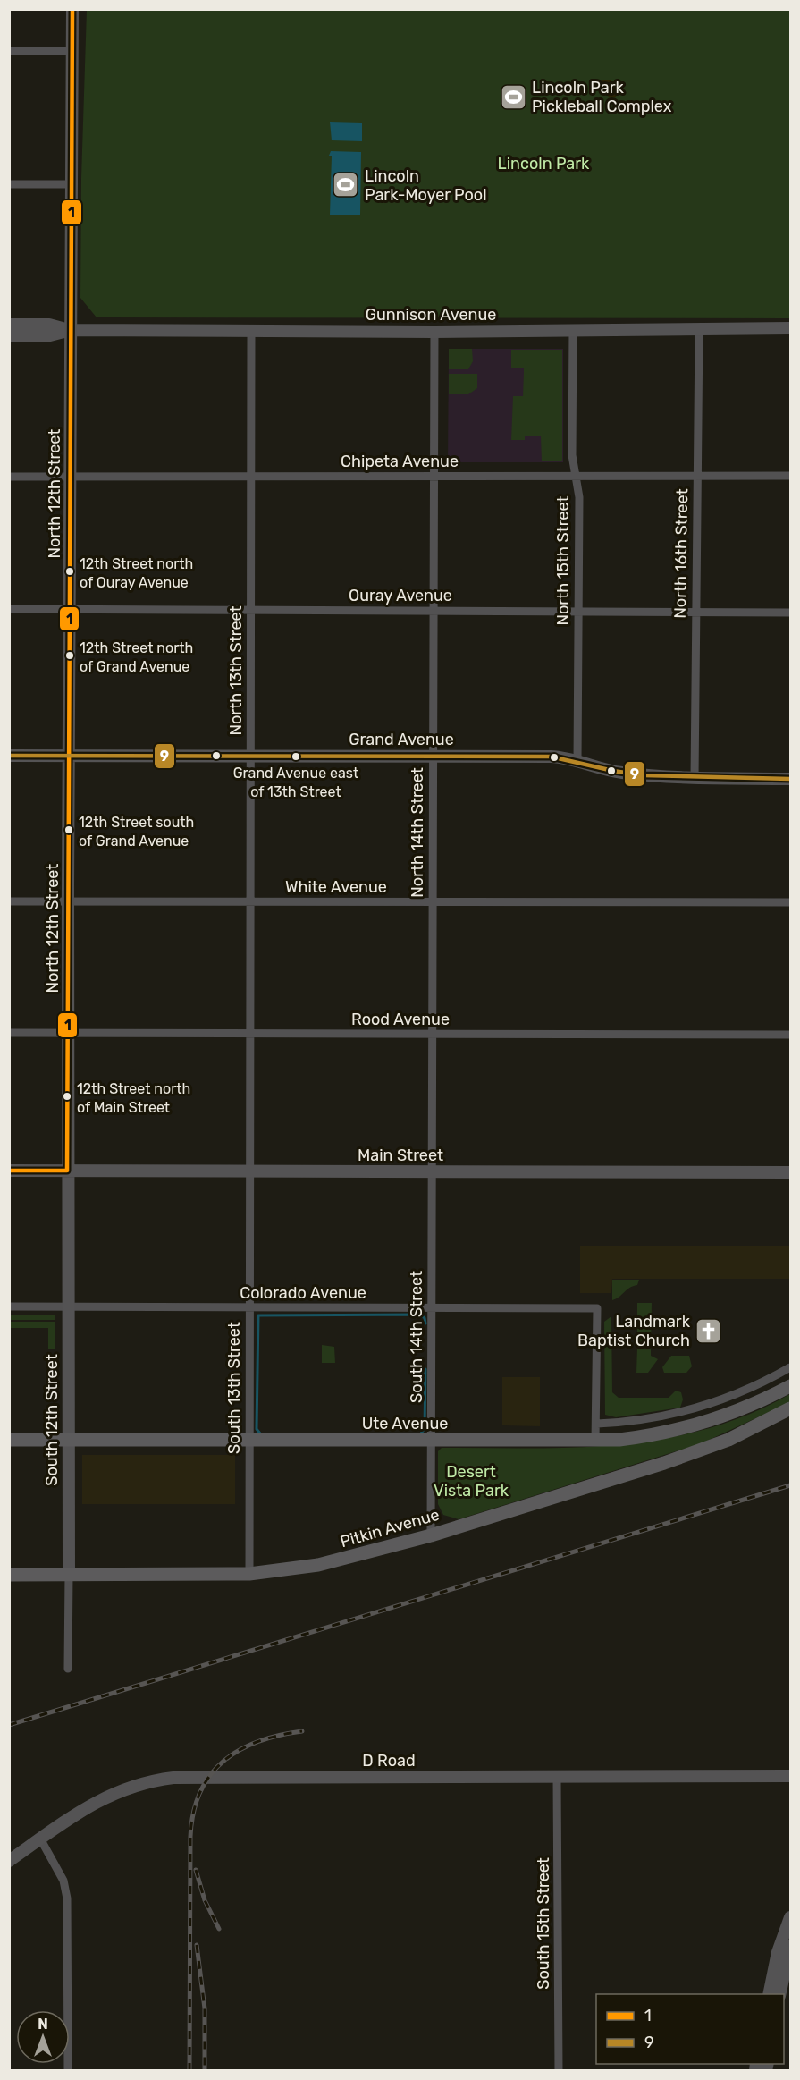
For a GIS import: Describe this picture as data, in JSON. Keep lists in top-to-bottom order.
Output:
{
  "streets": {
    "main road": ["Ute Avenue", "Pitkin Avenue"],
    "street": [
      "Gunnison Avenue",
      "Chipeta Avenue",
      "North 12th Street",
      "North 16th Street",
      "North 15th Street",
      "Ouray Avenue",
      "North 13th Street",
      "Grand Avenue",
      "North 14th Street",
      "White Avenue",
      "Rood Avenue",
      "Main Street",
      "Colorado Avenue",
      "South 14th Street",
      "South 13th Street",
      "South 12th Street",
      "D Road",
      "South 15th Street"
    ]
  },
  "crossings": [
    ["Gunnison Avenue", "North 12th Street"],
    ["Gunnison Avenue", "North 16th Street"],
    ["Gunnison Avenue", "North 15th Street"],
    ["Gunnison Avenue", "North 13th Street"],
    ["Gunnison Avenue", "North 14th Street"],
    ["Chipeta Avenue", "North 12th Street"],
    ["Chipeta Avenue", "North 16th Street"],
    ["Chipeta Avenue", "North 15th Street"],
    ["Chipeta Avenue", "North 13th Street"],
    ["Chipeta Avenue", "North 14th Street"],
    ["North 12th Street", "Ouray Avenue"],
    ["North 12th Street", "Grand Avenue"],
    ["North 12th Street", "White Avenue"],
    ["North 12th Street", "Rood Avenue"],
    ["North 12th Street", "Main Street"],
    ["North 12th Street", "South 12th Street"],
    ["North 16th Street", "Ouray Avenue"],
    ["North 16th Street", "Grand Avenue"],
    ["North 15th Street", "Ouray Avenue"],
    ["North 15th Street", "Grand Avenue"],
    ["Ouray Avenue", "North 13th Street"],
    ["Ouray Avenue", "North 14th Street"],
    ["North 13th Street", "Grand Avenue"],
    ["North 13th Street", "White Avenue"],
    ["North 13th Street", "Rood Avenue"],
    ["North 13th Street", "Main Street"],
    ["North 13th Street", "South 13th Street"],
    ["Grand Avenue", "North 14th Street"],
    ["North 14th Street", "White Avenue"],
    ["North 14th Street", "Rood Avenue"],
    ["North 14th Street", "Main Street"],
    ["North 14th Street", "South 14th Street"],
    ["Main Street", "South 14th Street"],
    ["Main Street", "South 13th Street"],
    ["Main Street", "South 12th Street"],
    ["Colorado Avenue", "South 14th Street"],
    ["Colorado Avenue", "South 13th Street"],
    ["Colorado Avenue", "South 12th Street"],
    ["South 14th Street", "Ute Avenue"],
    ["South 14th Street", "Pitkin Avenue"],
    ["South 13th Street", "Ute Avenue"],
    ["South 13th Street", "Pitkin Avenue"],
    ["South 12th Street", "Ute Avenue"],
    ["South 12th Street", "Pitkin Avenue"],
    ["D Road", "South 15th Street"]
  ],
  "parks": ["Lincoln Park", "Desert Vista Park"],
  "places": {
    "sports": ["Lincoln Park Pickleball Complex", "Lincoln Park-Moyer Pool"],
    "other": [
      "12th Street north of Ouray Avenue",
      "12th Street north of Grand Avenue",
      "Grand Avenue east of 13th Street",
      "12th Street south of Grand Avenue",
      "12th Street north of Main Street"
    ],
    "church": ["Landmark Baptist Church"]
  },
  "lines": ["transit line 1", "transit line 9"],
  "legend": ["1", "9"],
  "north": "top"
}
